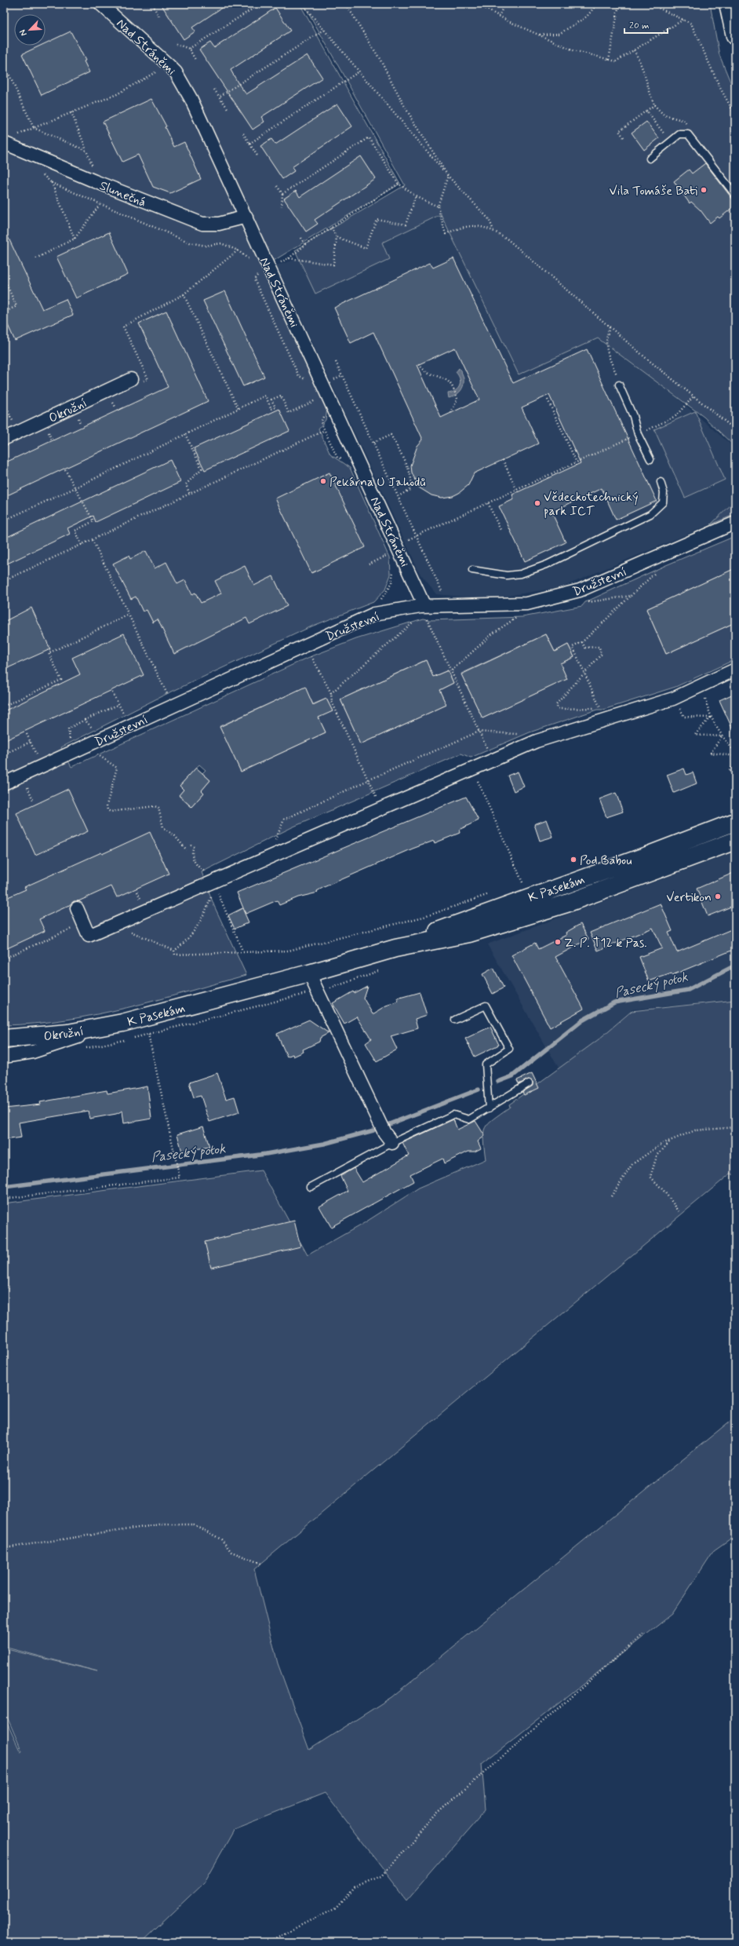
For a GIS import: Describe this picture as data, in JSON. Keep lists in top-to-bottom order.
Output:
{
  "streets": {
    "street": [
      "Nad Stráněmi",
      "Slunečná",
      "Okružní",
      "Družstevní",
      "K Pasekám"
    ]
  },
  "crossings": [
    ["Nad Stráněmi", "Slunečná"],
    ["Nad Stráněmi", "Družstevní"],
    ["Okružní", "K Pasekám"]
  ],
  "water": ["Pasecký potok"],
  "places": [
    "Vila Tomáše Bati",
    "Pekárna U Jahodů",
    "Vědeckotechnický park ICT",
    "Pod Babou",
    "Vertikon",
    "Z. P. T12 k Pas."
  ],
  "scale_bar": "20 m",
  "north": "bottom left"
}
